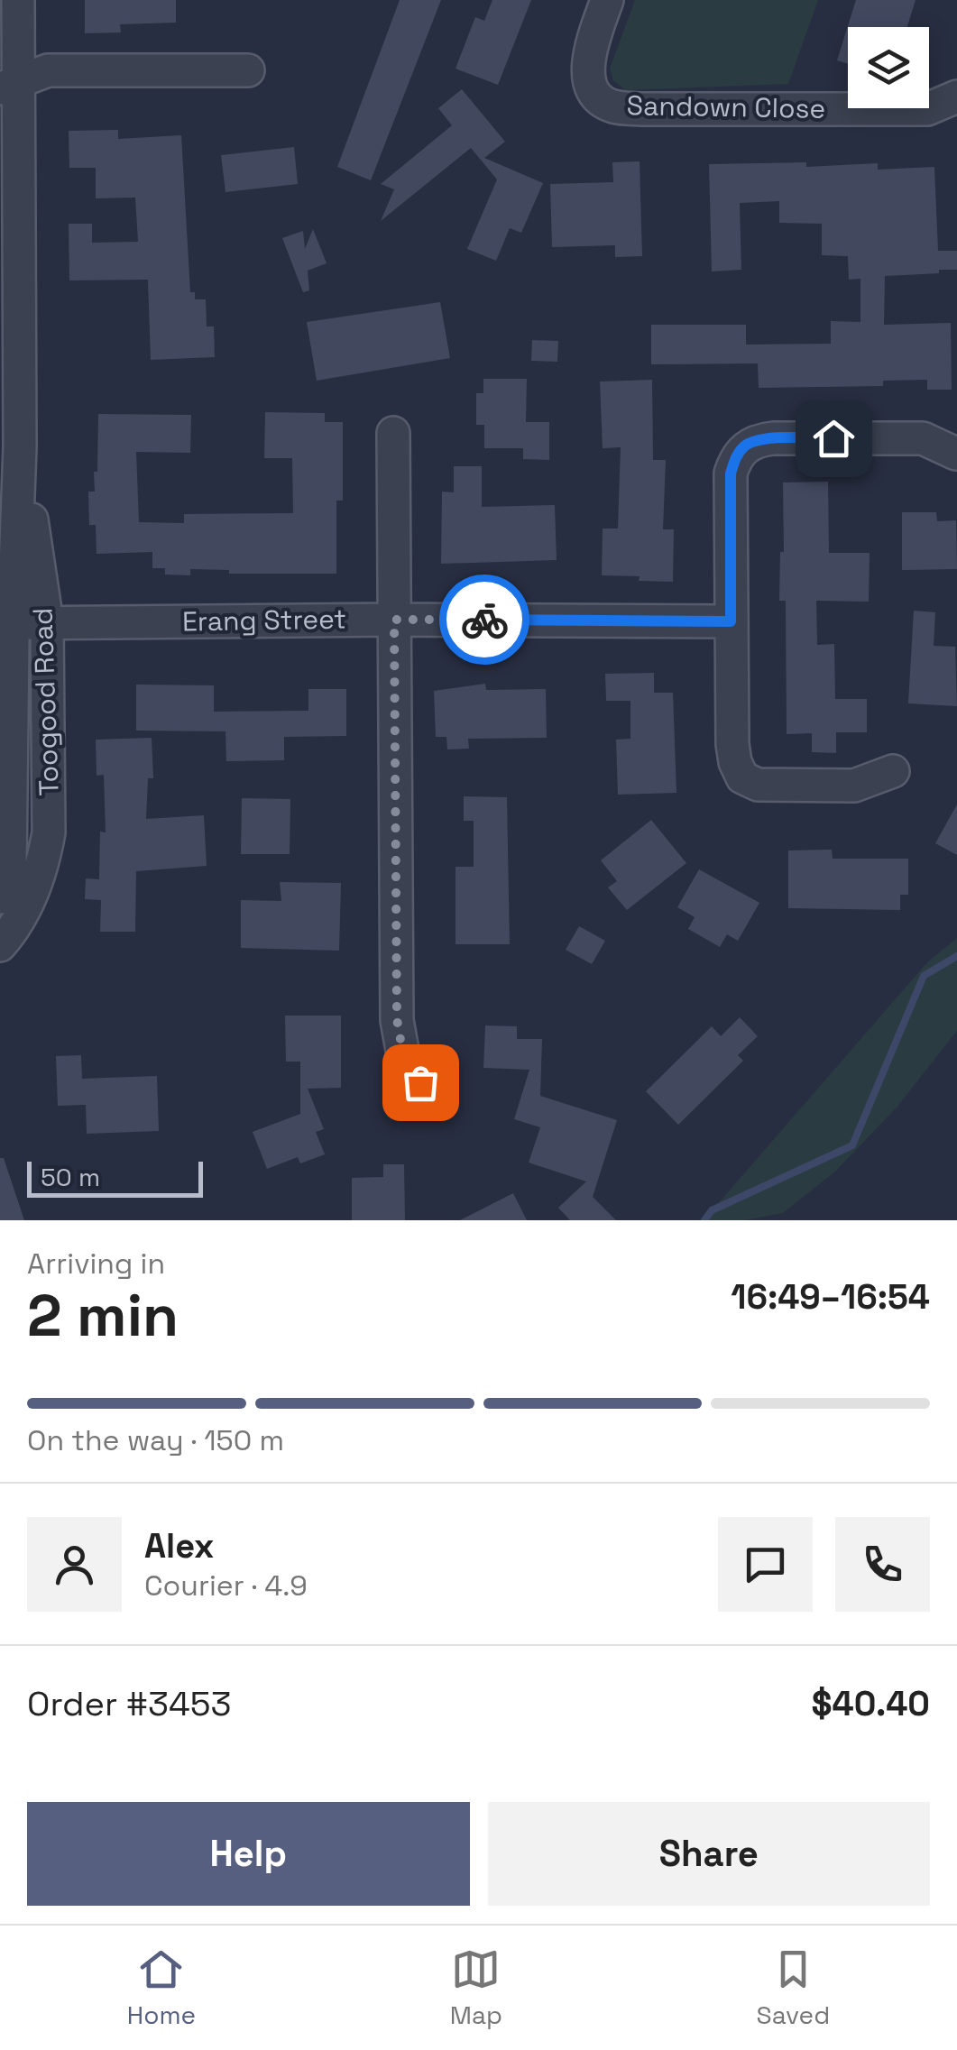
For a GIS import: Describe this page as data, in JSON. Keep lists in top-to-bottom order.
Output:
{
  "streets": {
    "street": ["Sandown Close", "Erang Street", "Toogood Road"]
  },
  "crossings": [
    ["Erang Street", "Toogood Road"]
  ],
  "scale_bar": "50 m",
  "page": {
    "scale": "50 m",
    "heading": ["2 min", "Arriving in", "16:49–16:54"],
    "panel": [
      "Alex",
      "Courier · 4.9",
      "Order #3453",
      "$40.40"
    ],
    "bar": "On the way · 150 m",
    "buttons": ["Help", "Share"],
    "tabs": ["Home", "Map", "Saved"]
  }
}
